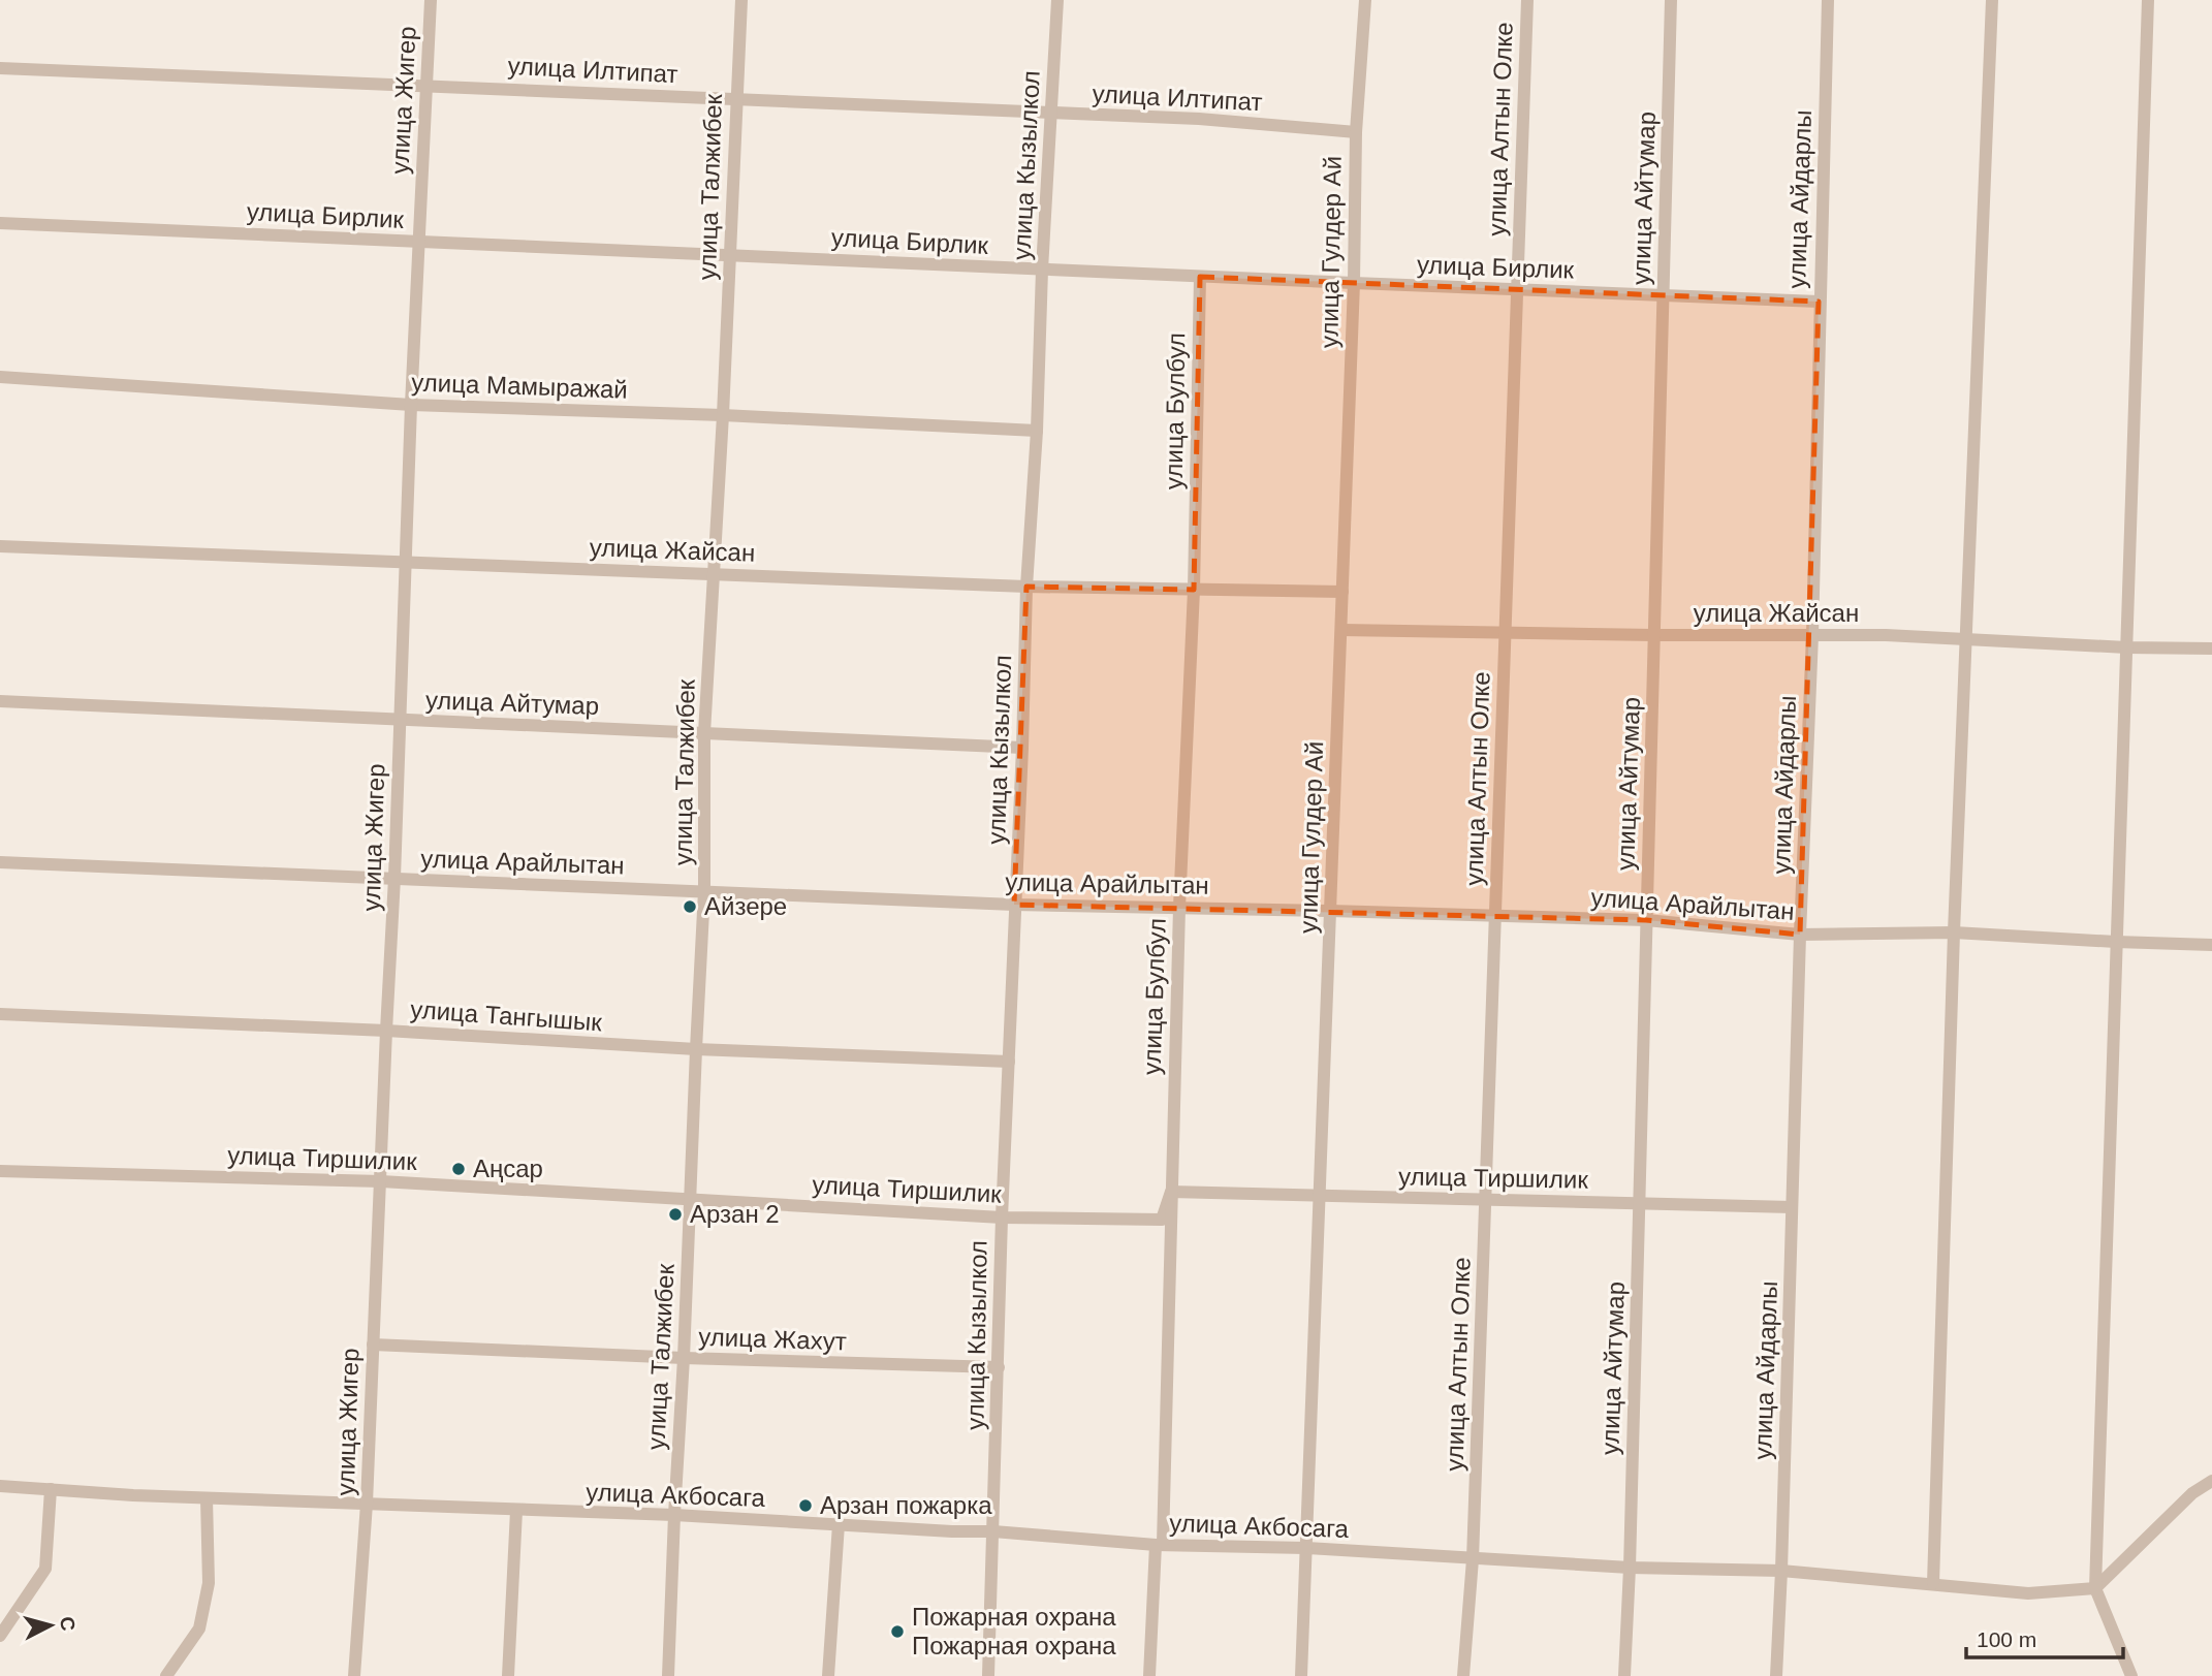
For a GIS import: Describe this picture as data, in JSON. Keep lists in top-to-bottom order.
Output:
{
  "streets": {
    "street": [
      "улица Илтипат",
      "улица Жигер",
      "улица Алтын Олке",
      "улица Кызылкол",
      "улица Талжибек",
      "улица Айтумар",
      "улица Айдарлы",
      "улица Бирлик",
      "улица Гулдер Ай",
      "улица Мамыражай",
      "улица Булбул",
      "улица Жайсан",
      "улица Арайлытан",
      "улица Тангышык",
      "улица Тиршилик",
      "улица Жахут",
      "улица Акбосага"
    ]
  },
  "crossings": [
    ["улица Илтипат", "улица Жигер"],
    ["улица Илтипат", "улица Кызылкол"],
    ["улица Илтипат", "улица Талжибек"],
    ["улица Илтипат", "улица Гулдер Ай"],
    ["улица Жигер", "улица Айтумар"],
    ["улица Жигер", "улица Бирлик"],
    ["улица Жигер", "улица Мамыражай"],
    ["улица Жигер", "улица Жайсан"],
    ["улица Жигер", "улица Арайлытан"],
    ["улица Жигер", "улица Тангышык"],
    ["улица Жигер", "улица Тиршилик"],
    ["улица Жигер", "улица Жахут"],
    ["улица Жигер", "улица Акбосага"],
    ["улица Алтын Олке", "улица Бирлик"],
    ["улица Алтын Олке", "улица Жайсан"],
    ["улица Алтын Олке", "улица Арайлытан"],
    ["улица Алтын Олке", "улица Тиршилик"],
    ["улица Алтын Олке", "улица Акбосага"],
    ["улица Кызылкол", "улица Айтумар"],
    ["улица Кызылкол", "улица Бирлик"],
    ["улица Кызылкол", "улица Мамыражай"],
    ["улица Кызылкол", "улица Жайсан"],
    ["улица Кызылкол", "улица Арайлытан"],
    ["улица Кызылкол", "улица Тангышык"],
    ["улица Кызылкол", "улица Тиршилик"],
    ["улица Кызылкол", "улица Жахут"],
    ["улица Кызылкол", "улица Акбосага"],
    ["улица Талжибек", "улица Айтумар"],
    ["улица Талжибек", "улица Бирлик"],
    ["улица Талжибек", "улица Мамыражай"],
    ["улица Талжибек", "улица Жайсан"],
    ["улица Талжибек", "улица Арайлытан"],
    ["улица Талжибек", "улица Тангышык"],
    ["улица Талжибек", "улица Тиршилик"],
    ["улица Талжибек", "улица Жахут"],
    ["улица Талжибек", "улица Акбосага"],
    ["улица Айтумар", "улица Бирлик"],
    ["улица Айтумар", "улица Жайсан"],
    ["улица Айтумар", "улица Арайлытан"],
    ["улица Айтумар", "улица Тиршилик"],
    ["улица Айтумар", "улица Акбосага"],
    ["улица Айдарлы", "улица Бирлик"],
    ["улица Айдарлы", "улица Жайсан"],
    ["улица Айдарлы", "улица Арайлытан"],
    ["улица Айдарлы", "улица Тиршилик"],
    ["улица Айдарлы", "улица Акбосага"],
    ["улица Бирлик", "улица Гулдер Ай"],
    ["улица Бирлик", "улица Булбул"],
    ["улица Гулдер Ай", "улица Жайсан"],
    ["улица Гулдер Ай", "улица Арайлытан"],
    ["улица Гулдер Ай", "улица Тиршилик"],
    ["улица Гулдер Ай", "улица Акбосага"],
    ["улица Булбул", "улица Жайсан"],
    ["улица Булбул", "улица Арайлытан"],
    ["улица Булбул", "улица Тиршилик"],
    ["улица Булбул", "улица Акбосага"]
  ],
  "places": [
    "Айзере",
    "Аңсар",
    "Арзан 2",
    "Арзан пожарка",
    "Пожарная охрана Пожарная охрана"
  ],
  "scale_bar": "100 m",
  "north": "right"
}
